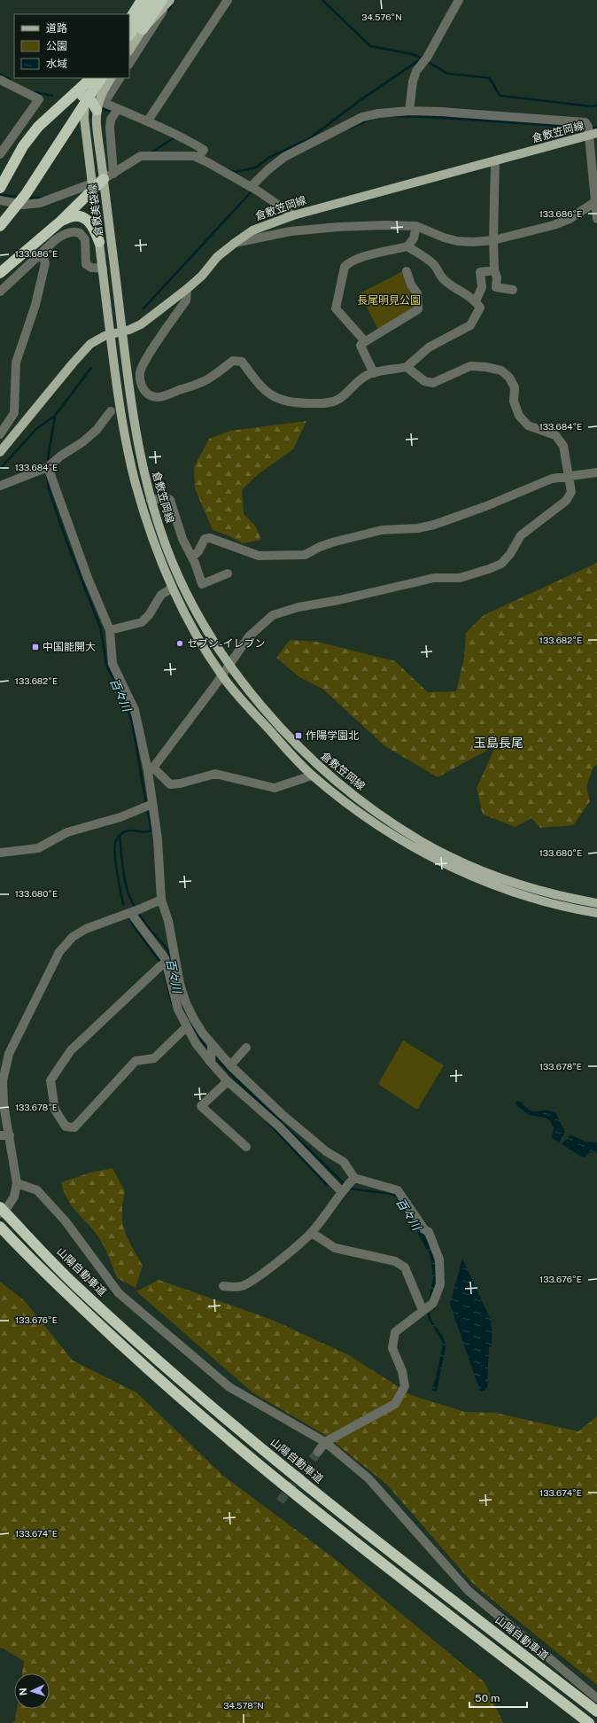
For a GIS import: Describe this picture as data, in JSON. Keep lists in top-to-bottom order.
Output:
{
  "streets": {
    "highway": ["山陽自動車道"],
    "main road": ["倉敷笠岡線", "倉敷美袋線"]
  },
  "crossings": [
    ["倉敷笠岡線", "倉敷美袋線"]
  ],
  "districts": ["玉島長尾"],
  "water": ["百々川"],
  "parks": ["長尾明見公園"],
  "places": {
    "other": ["セブン-イレブン"],
    "transit": ["中国能開大", "作陽学園北"]
  },
  "legend": ["道路", "公園", "水域"],
  "scale_bar": "50 m",
  "north": "left",
  "coordinates": [
    "34.576°N",
    "133.686°E",
    "133.684°E",
    "133.682°E",
    "133.680°E",
    "133.678°E",
    "133.676°E",
    "133.674°E",
    "34.578°N"
  ]
}
